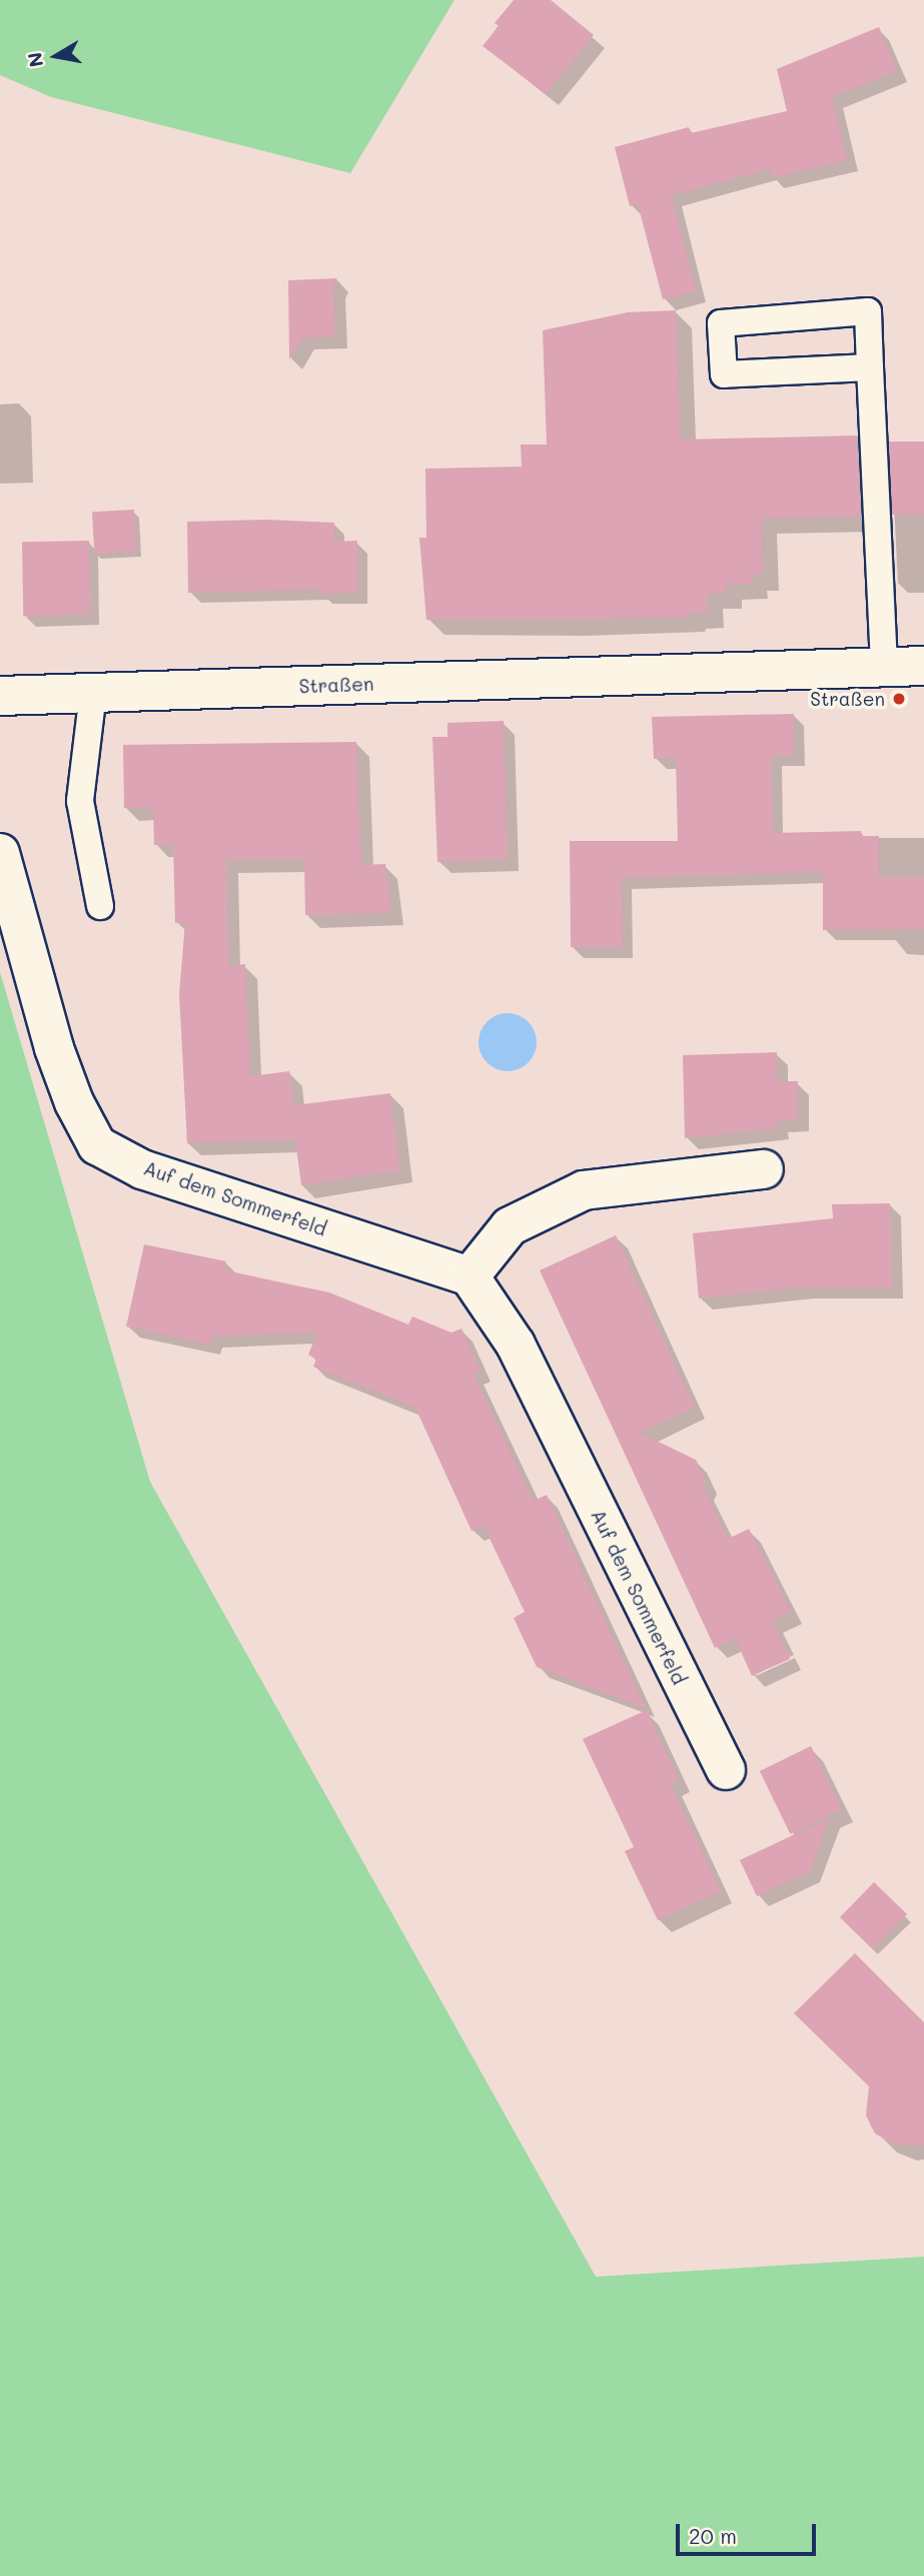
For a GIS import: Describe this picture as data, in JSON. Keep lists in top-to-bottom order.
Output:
{
  "streets": {
    "street": ["Straßen", "Auf dem Sommerfeld"]
  },
  "places": ["Straßen"],
  "scale_bar": "20 m",
  "north": "left"
}
